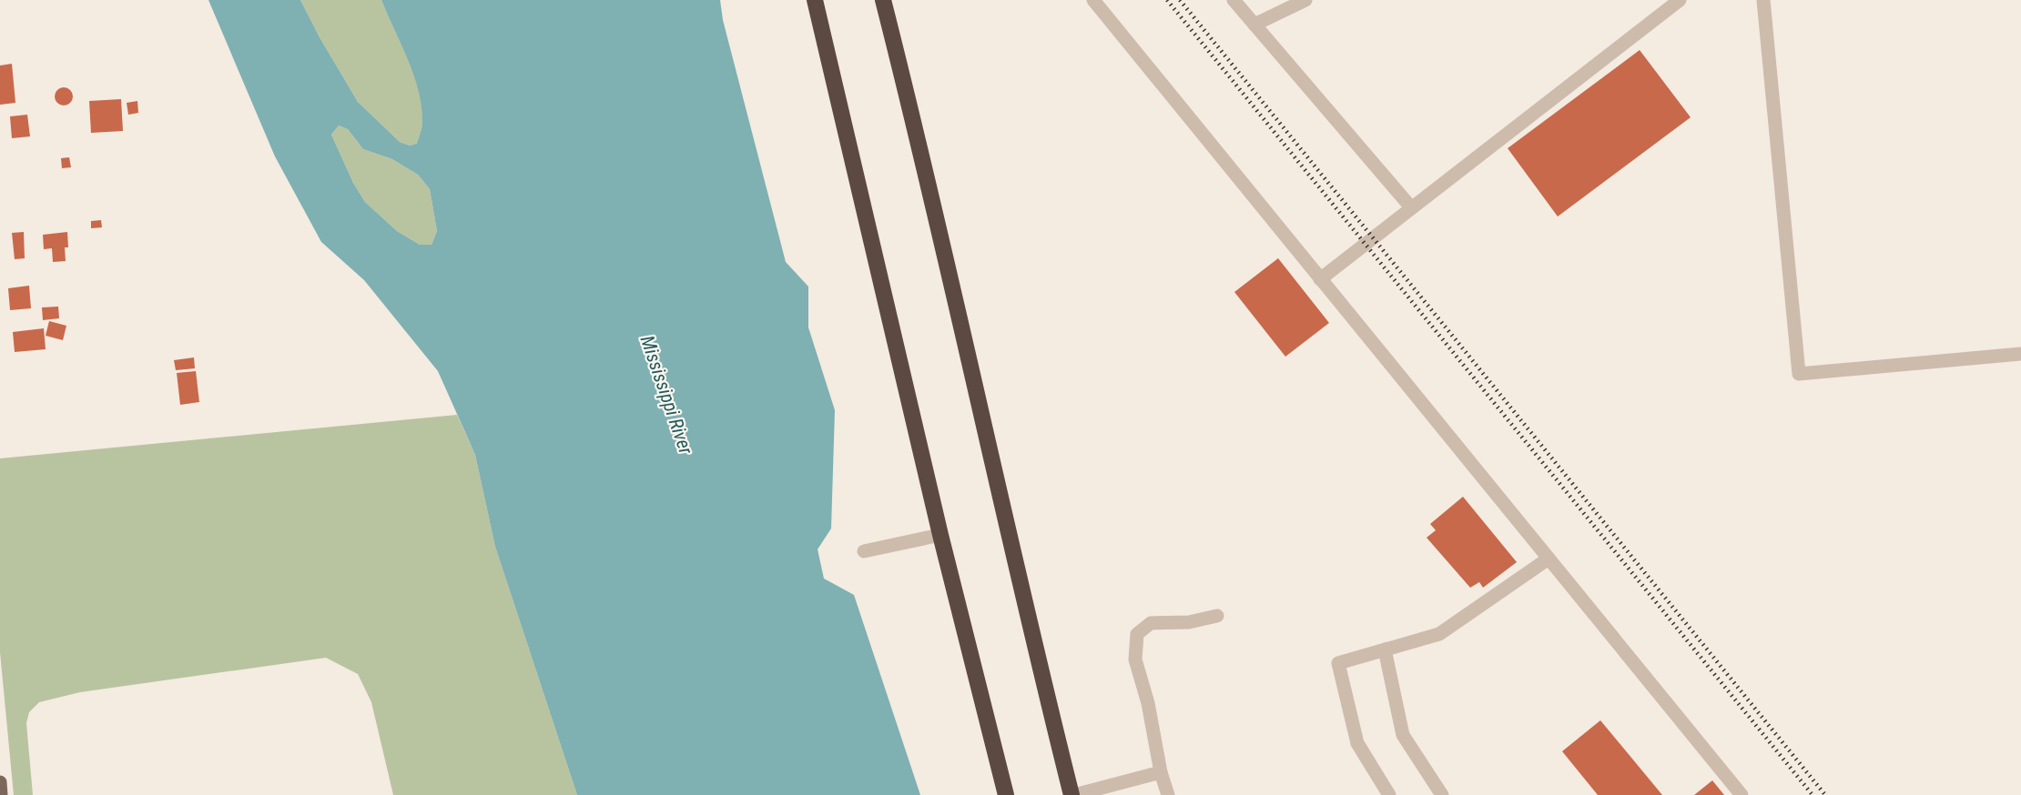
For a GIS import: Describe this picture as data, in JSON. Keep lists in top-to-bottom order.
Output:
{
  "water": ["Mississippi River"]
}
